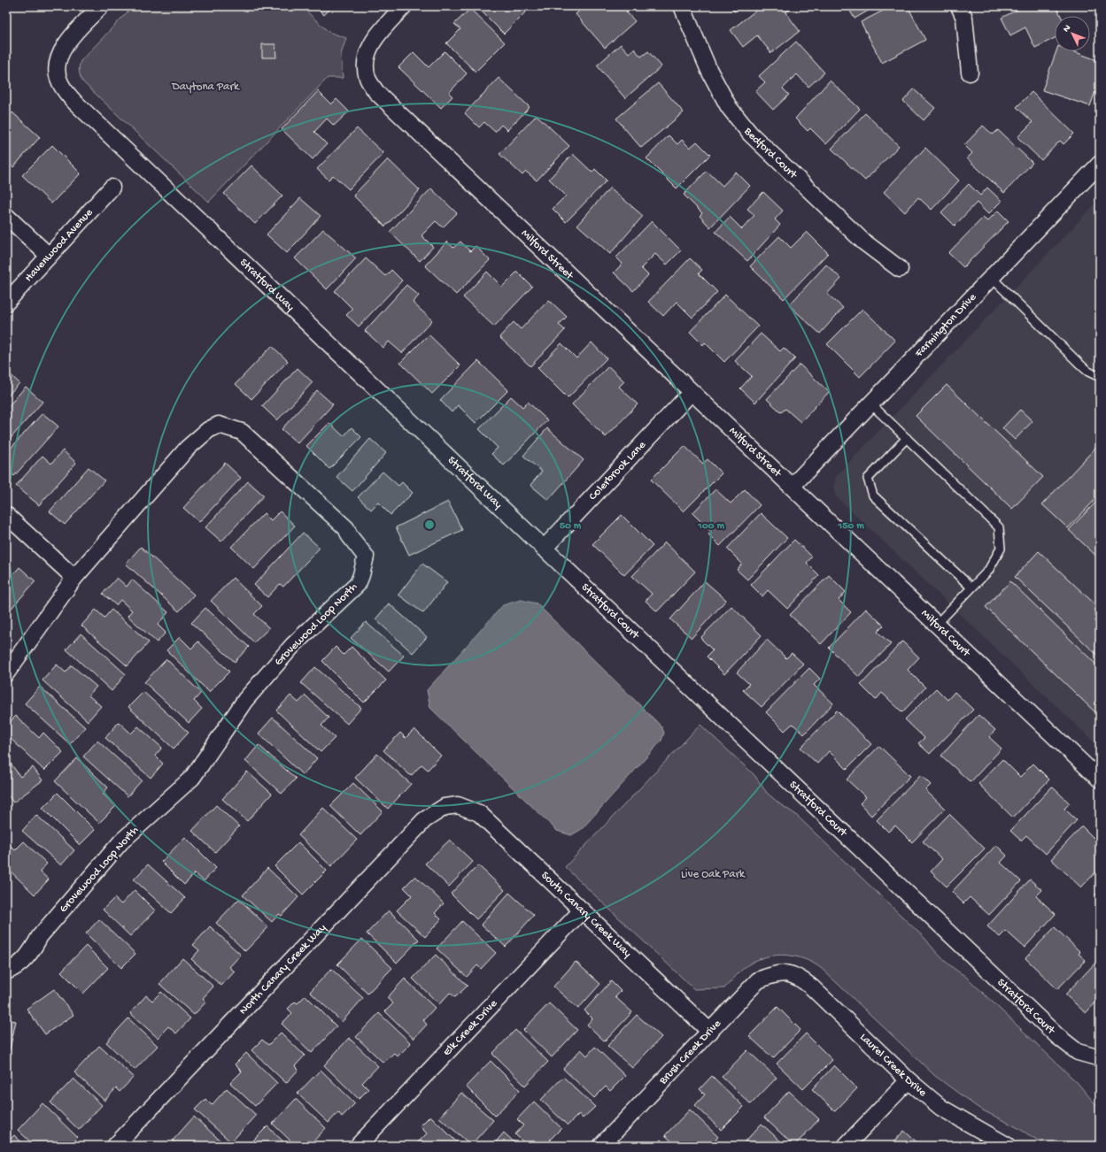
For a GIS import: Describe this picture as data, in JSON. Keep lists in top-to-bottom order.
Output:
{
  "streets": {
    "street": [
      "Bedford Court",
      "Havenwood Avenue",
      "Milford Street",
      "Stratford Way",
      "Farmington Drive",
      "Colerbrook Lane",
      "Stratford Court",
      "Grovewood Loop North",
      "Milford Court",
      "South Canary Creek Way",
      "North Canary Creek Way",
      "Elk Creek Drive",
      "Brush Creek Drive",
      "Laurel Creek Drive"
    ]
  },
  "crossings": [
    ["Milford Street", "Farmington Drive"],
    ["Milford Street", "Colerbrook Lane"],
    ["Milford Street", "Milford Court"],
    ["Stratford Way", "Colerbrook Lane"],
    ["Stratford Way", "Stratford Court"],
    ["Farmington Drive", "Milford Court"],
    ["Colerbrook Lane", "Stratford Court"],
    ["South Canary Creek Way", "North Canary Creek Way"],
    ["South Canary Creek Way", "Elk Creek Drive"],
    ["South Canary Creek Way", "Brush Creek Drive"],
    ["Brush Creek Drive", "Laurel Creek Drive"]
  ],
  "parks": ["Daytona Park", "Live Oak Park"],
  "north": "top left",
  "rings": ["50 m", "100 m", "150 m"]
}
